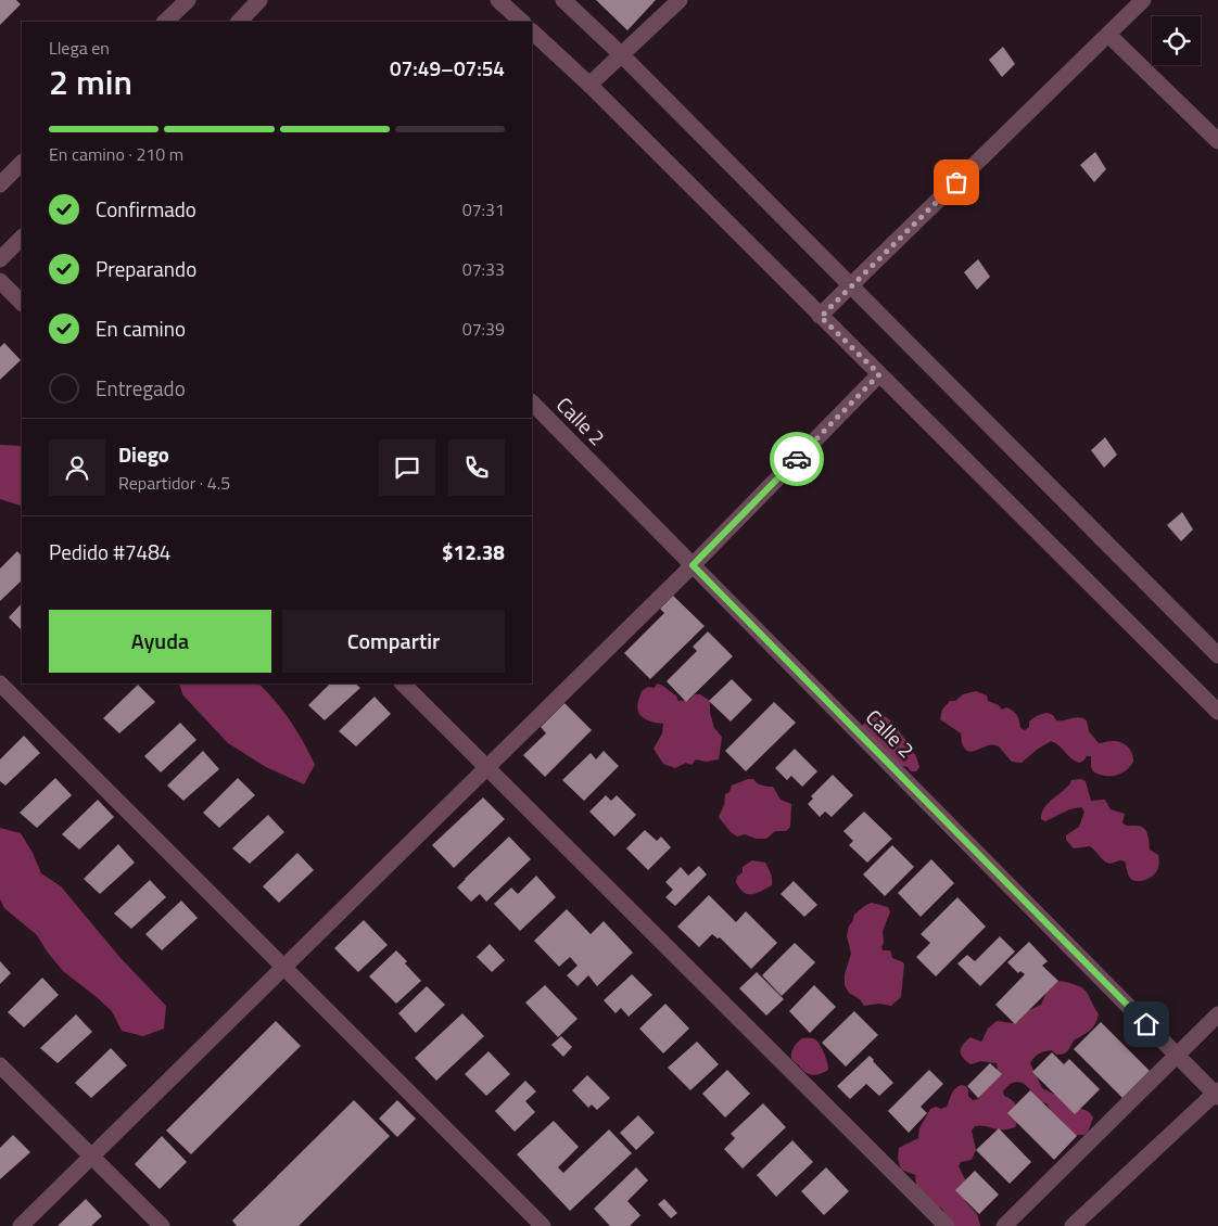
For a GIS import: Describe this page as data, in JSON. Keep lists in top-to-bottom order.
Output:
{
  "streets": {
    "street": ["Calle 2"]
  },
  "page": {
    "heading": ["2 min", "Llega en", "07:49–07:54"],
    "panel": [
      "Diego",
      "Repartidor · 4.5",
      "Pedido #7484",
      "$12.38"
    ],
    "bar": "En camino · 210 m",
    "list": [
      ["Confirmado", "07:31"],
      ["Preparando", "07:33"],
      ["En camino", "07:39"],
      "Entregado"
    ],
    "buttons": ["Ayuda", "Compartir"]
  }
}
